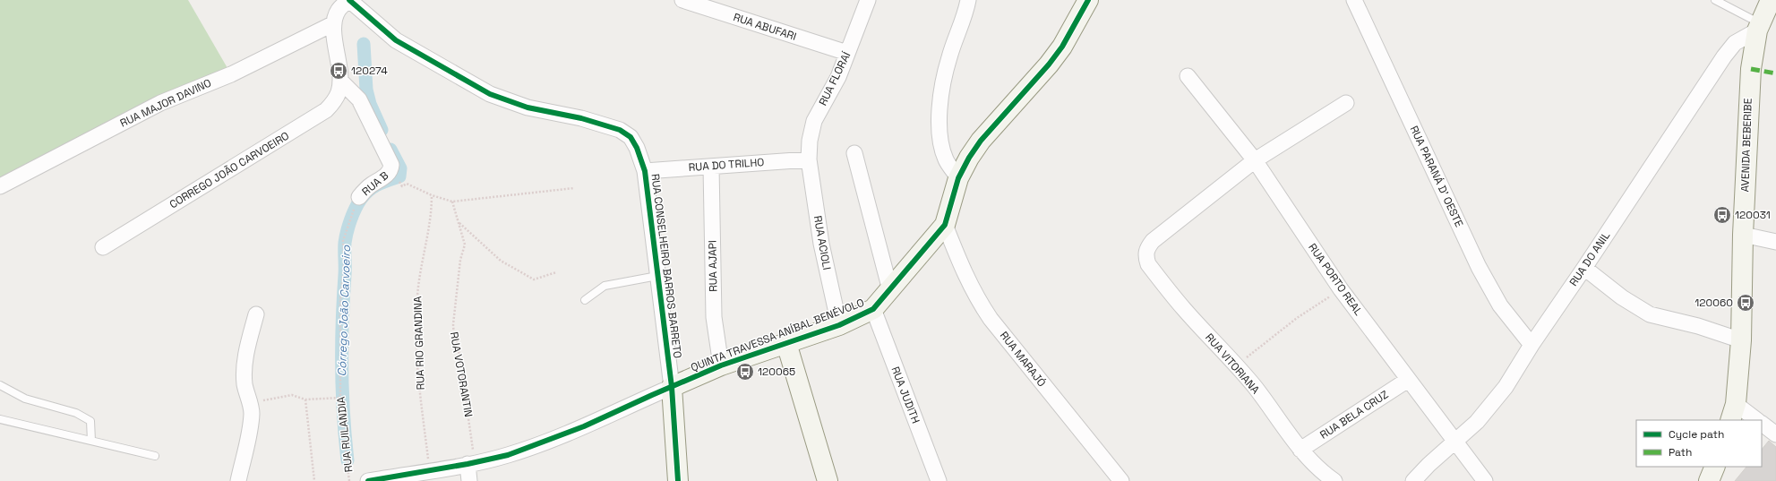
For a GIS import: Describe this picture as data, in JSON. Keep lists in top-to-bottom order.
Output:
{
  "streets": {
    "street": [
      "RUA ABUFARI",
      "RUA FLORAÍ",
      "RUA MAJOR DAVINO",
      "AVENIDA BEBERIBE",
      "RUA DO TRILHO",
      "CORREGO JOÃO CARVOEIRO",
      "RUA PARANÁ D' OESTE",
      "RUA B",
      "RUA ACIOLI",
      "RUA DO ANIL",
      "RUA CONSELHEIRO BARROS BARRETO",
      "RUA AJAPI",
      "RUA PORTO REAL",
      "QUINTA TRAVESSA ANÍBAL BENÉVOLO",
      "RUA MARAJÓ",
      "RUA VITORIANA",
      "RUA JUDITH",
      "RUA BELA CRUZ"
    ],
    "path": ["RUA RIO GRANDINA", "RUA VOTORANTIN", "RUA RUILANDIA"]
  },
  "crossings": [
    ["RUA ABUFARI", "RUA FLORAÍ"],
    ["RUA FLORAÍ", "RUA DO TRILHO"],
    ["RUA FLORAÍ", "RUA ACIOLI"],
    ["AVENIDA BEBERIBE", "RUA DO ANIL"],
    ["RUA DO TRILHO", "RUA ACIOLI"],
    ["RUA DO TRILHO", "RUA CONSELHEIRO BARROS BARRETO"],
    ["RUA DO TRILHO", "RUA AJAPI"],
    ["CORREGO JOÃO CARVOEIRO", "RUA B"],
    ["RUA PARANÁ D' OESTE", "RUA DO ANIL"],
    ["RUA B", "RUA RUILANDIA"],
    ["RUA ACIOLI", "QUINTA TRAVESSA ANÍBAL BENÉVOLO"],
    ["RUA DO ANIL", "RUA PORTO REAL"],
    ["RUA CONSELHEIRO BARROS BARRETO", "QUINTA TRAVESSA ANÍBAL BENÉVOLO"],
    ["RUA AJAPI", "QUINTA TRAVESSA ANÍBAL BENÉVOLO"],
    ["RUA PORTO REAL", "RUA VITORIANA"],
    ["RUA PORTO REAL", "RUA BELA CRUZ"],
    ["QUINTA TRAVESSA ANÍBAL BENÉVOLO", "RUA RIO GRANDINA"],
    ["QUINTA TRAVESSA ANÍBAL BENÉVOLO", "RUA MARAJÓ"],
    ["QUINTA TRAVESSA ANÍBAL BENÉVOLO", "RUA VOTORANTIN"],
    ["QUINTA TRAVESSA ANÍBAL BENÉVOLO", "RUA JUDITH"],
    ["RUA VITORIANA", "RUA BELA CRUZ"]
  ],
  "water": ["Córrego João Carvoeiro"],
  "places": {
    "bus stop": [
      "120274",
      "120031",
      "120060",
      "120065"
    ]
  },
  "legend": ["Cycle path", "Path"]
}
